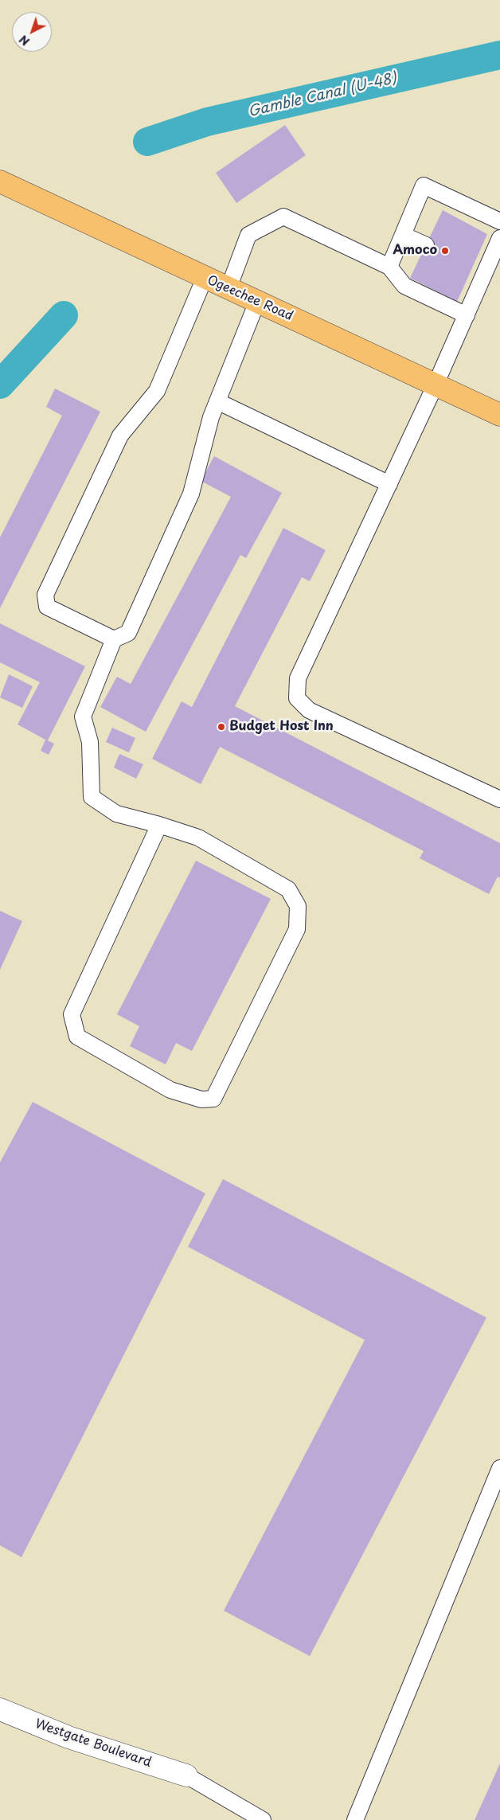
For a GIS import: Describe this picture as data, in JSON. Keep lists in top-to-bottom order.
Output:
{
  "streets": {
    "main road": ["Ogeechee Road"],
    "street": ["Westgate Boulevard"]
  },
  "water": ["Gamble Canal (U-48)"],
  "places": ["Amoco", "Budget Host Inn"],
  "north": "bottom left"
}
